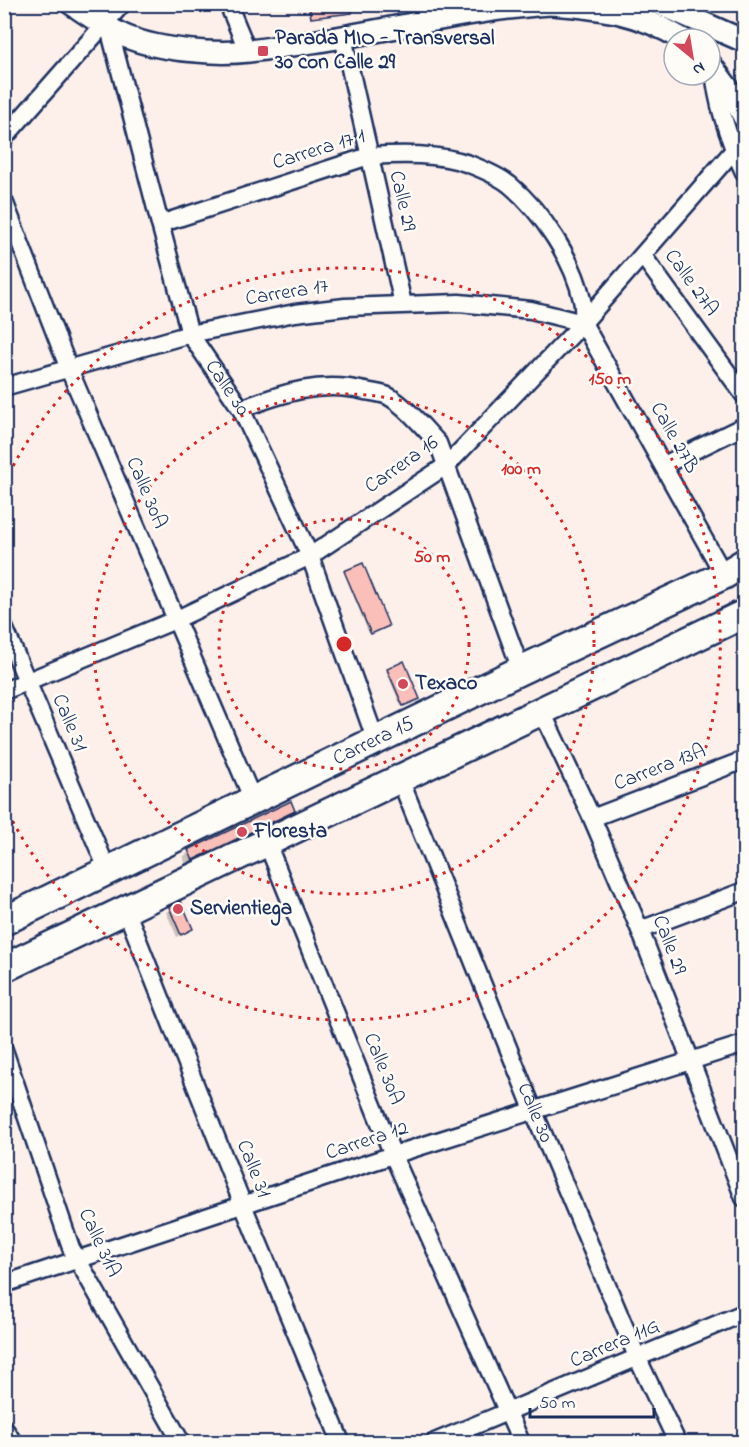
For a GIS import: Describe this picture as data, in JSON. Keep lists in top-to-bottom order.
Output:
{
  "streets": {
    "main road": ["Carrera 15"],
    "street": [
      "Carrera 17 1",
      "Calle 29",
      "Calle 27A",
      "Carrera 17",
      "Calle 30",
      "Calle 27B",
      "Carrera 16",
      "Calle 30A",
      "Calle 31",
      "Carrera 13A",
      "Carrera 12",
      "Calle 31A",
      "Carrera 11G"
    ]
  },
  "crossings": [
    ["Carrera 17 1", "Calle 29"],
    ["Carrera 17 1", "Carrera 17"],
    ["Carrera 17 1", "Calle 30"],
    ["Carrera 17 1", "Calle 27B"],
    ["Carrera 17 1", "Carrera 16"],
    ["Calle 29", "Carrera 17"],
    ["Calle 29", "Carrera 13A"],
    ["Calle 29", "Carrera 12"],
    ["Calle 27A", "Carrera 16"],
    ["Carrera 17", "Calle 30"],
    ["Carrera 17", "Calle 27B"],
    ["Carrera 17", "Carrera 16"],
    ["Carrera 17", "Calle 30A"],
    ["Calle 30", "Carrera 16"],
    ["Calle 30", "Carrera 15"],
    ["Calle 30", "Carrera 12"],
    ["Calle 30", "Carrera 11G"],
    ["Calle 27B", "Carrera 16"],
    ["Calle 27B", "Carrera 15"],
    ["Carrera 16", "Calle 30A"],
    ["Carrera 16", "Calle 31"],
    ["Calle 30A", "Carrera 15"],
    ["Calle 30A", "Carrera 12"],
    ["Calle 30A", "Carrera 11G"],
    ["Calle 31", "Carrera 15"],
    ["Calle 31", "Carrera 12"],
    ["Carrera 12", "Calle 31A"]
  ],
  "places": {
    "transit": ["Parada MIO - Transversal 30 con Calle 29"],
    "other": ["Texaco", "Floresta", "Servientiega"]
  },
  "scale_bar": "50 m",
  "north": "bottom right",
  "rings": ["150 m", "100 m", "50 m"]
}
